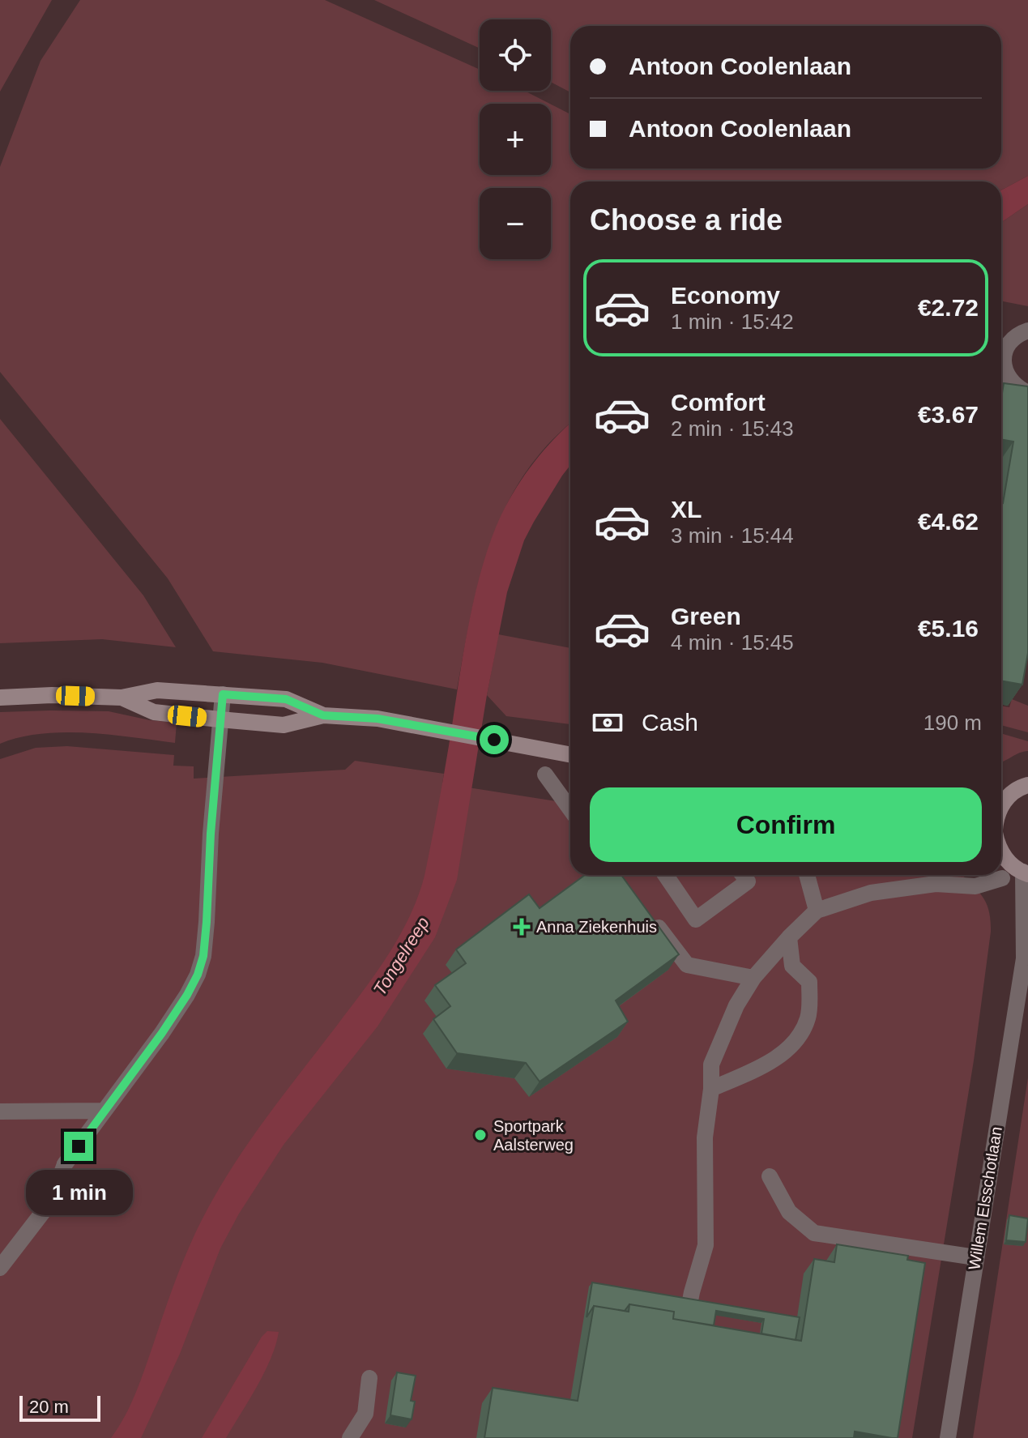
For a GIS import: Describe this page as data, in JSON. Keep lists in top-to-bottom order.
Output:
{
  "streets": {
    "street": ["Willem Elsschotlaan"]
  },
  "water": ["Tongelreep"],
  "places": {
    "health": ["Anna Ziekenhuis"],
    "other": ["Sportpark Aalsterweg"]
  },
  "scale_bar": "20 m",
  "page": {
    "map_buttons": ["+", "−"],
    "banner": ["Antoon Coolenlaan", "Antoon Coolenlaan"],
    "heading": "Choose a ride",
    "list": [
      {
        "name": "Economy",
        "note": "1 min · 15:42",
        "value": "€2.72"
      },
      {
        "name": "Comfort",
        "note": "2 min · 15:43",
        "value": "€3.67"
      },
      {
        "name": "XL",
        "note": "3 min · 15:44",
        "value": "€4.62"
      },
      {
        "name": "Green",
        "note": "4 min · 15:45",
        "value": "€5.16"
      }
    ],
    "pay": ["Cash", "190 m"],
    "buttons": "Confirm",
    "bubble": "1 min",
    "scale": "20 m"
  }
}
